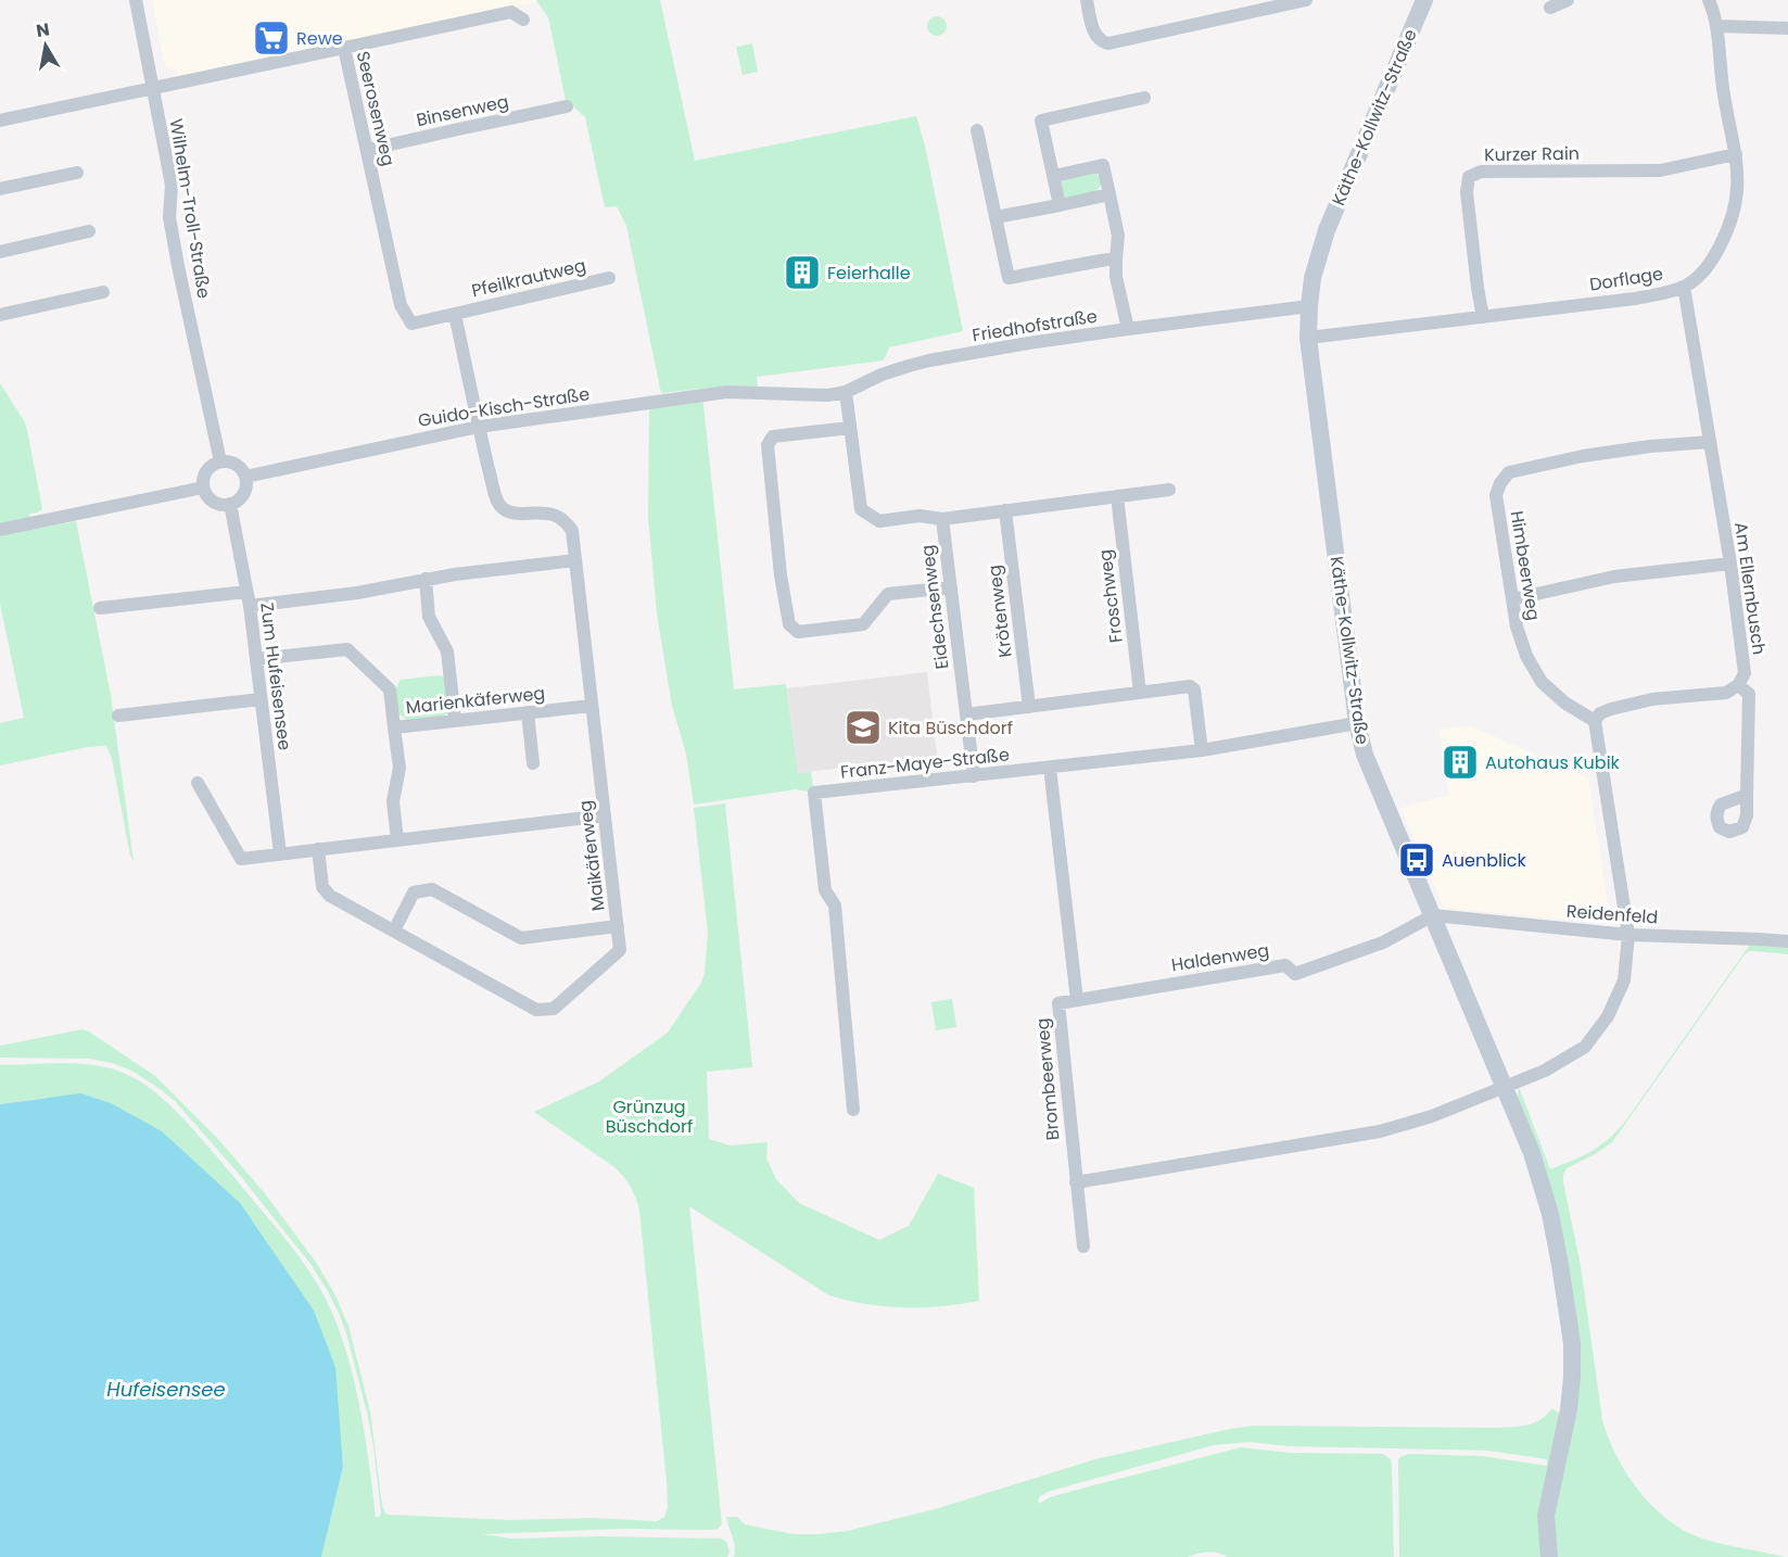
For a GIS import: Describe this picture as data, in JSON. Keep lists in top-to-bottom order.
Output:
{
  "streets": {
    "street": [
      "Seerosenweg",
      "Binsenweg",
      "Käthe-Kollwitz-Straße",
      "Kurzer Rain",
      "Wilhelm-Troll-Straße",
      "Pfeilkrautweg",
      "Dorflage",
      "Friedhofstraße",
      "Guido-Kisch-Straße",
      "Himbeerweg",
      "Am Ellernbusch",
      "Froschweg",
      "Eidechsenweg",
      "Krötenweg",
      "Zum Hufeisensee",
      "Marienkäferweg",
      "Franz-Maye-Straße",
      "Maikäferweg",
      "Reidenfeld",
      "Haldenweg",
      "Brombeerweg"
    ]
  },
  "crossings": [
    ["Seerosenweg", "Binsenweg"],
    ["Seerosenweg", "Wilhelm-Troll-Straße"],
    ["Seerosenweg", "Pfeilkrautweg"],
    ["Käthe-Kollwitz-Straße", "Dorflage"],
    ["Käthe-Kollwitz-Straße", "Friedhofstraße"],
    ["Käthe-Kollwitz-Straße", "Franz-Maye-Straße"],
    ["Käthe-Kollwitz-Straße", "Reidenfeld"],
    ["Käthe-Kollwitz-Straße", "Haldenweg"],
    ["Kurzer Rain", "Dorflage"],
    ["Wilhelm-Troll-Straße", "Guido-Kisch-Straße"],
    ["Wilhelm-Troll-Straße", "Zum Hufeisensee"],
    ["Pfeilkrautweg", "Guido-Kisch-Straße"],
    ["Pfeilkrautweg", "Maikäferweg"],
    ["Dorflage", "Am Ellernbusch"],
    ["Friedhofstraße", "Guido-Kisch-Straße"],
    ["Friedhofstraße", "Eidechsenweg"],
    ["Guido-Kisch-Straße", "Zum Hufeisensee"],
    ["Guido-Kisch-Straße", "Maikäferweg"],
    ["Himbeerweg", "Am Ellernbusch"],
    ["Eidechsenweg", "Franz-Maye-Straße"],
    ["Zum Hufeisensee", "Marienkäferweg"],
    ["Marienkäferweg", "Maikäferweg"],
    ["Reidenfeld", "Haldenweg"],
    ["Haldenweg", "Brombeerweg"]
  ],
  "water": ["Hufeisensee"],
  "parks": ["Grünzug Büschdorf"],
  "places": {
    "supermarket": ["Rewe"],
    "building": ["Feierhalle", "Autohaus Kubik"],
    "school or university": ["Kita Büschdorf"],
    "bus stop": ["Auenblick"]
  },
  "north": "top"
}
